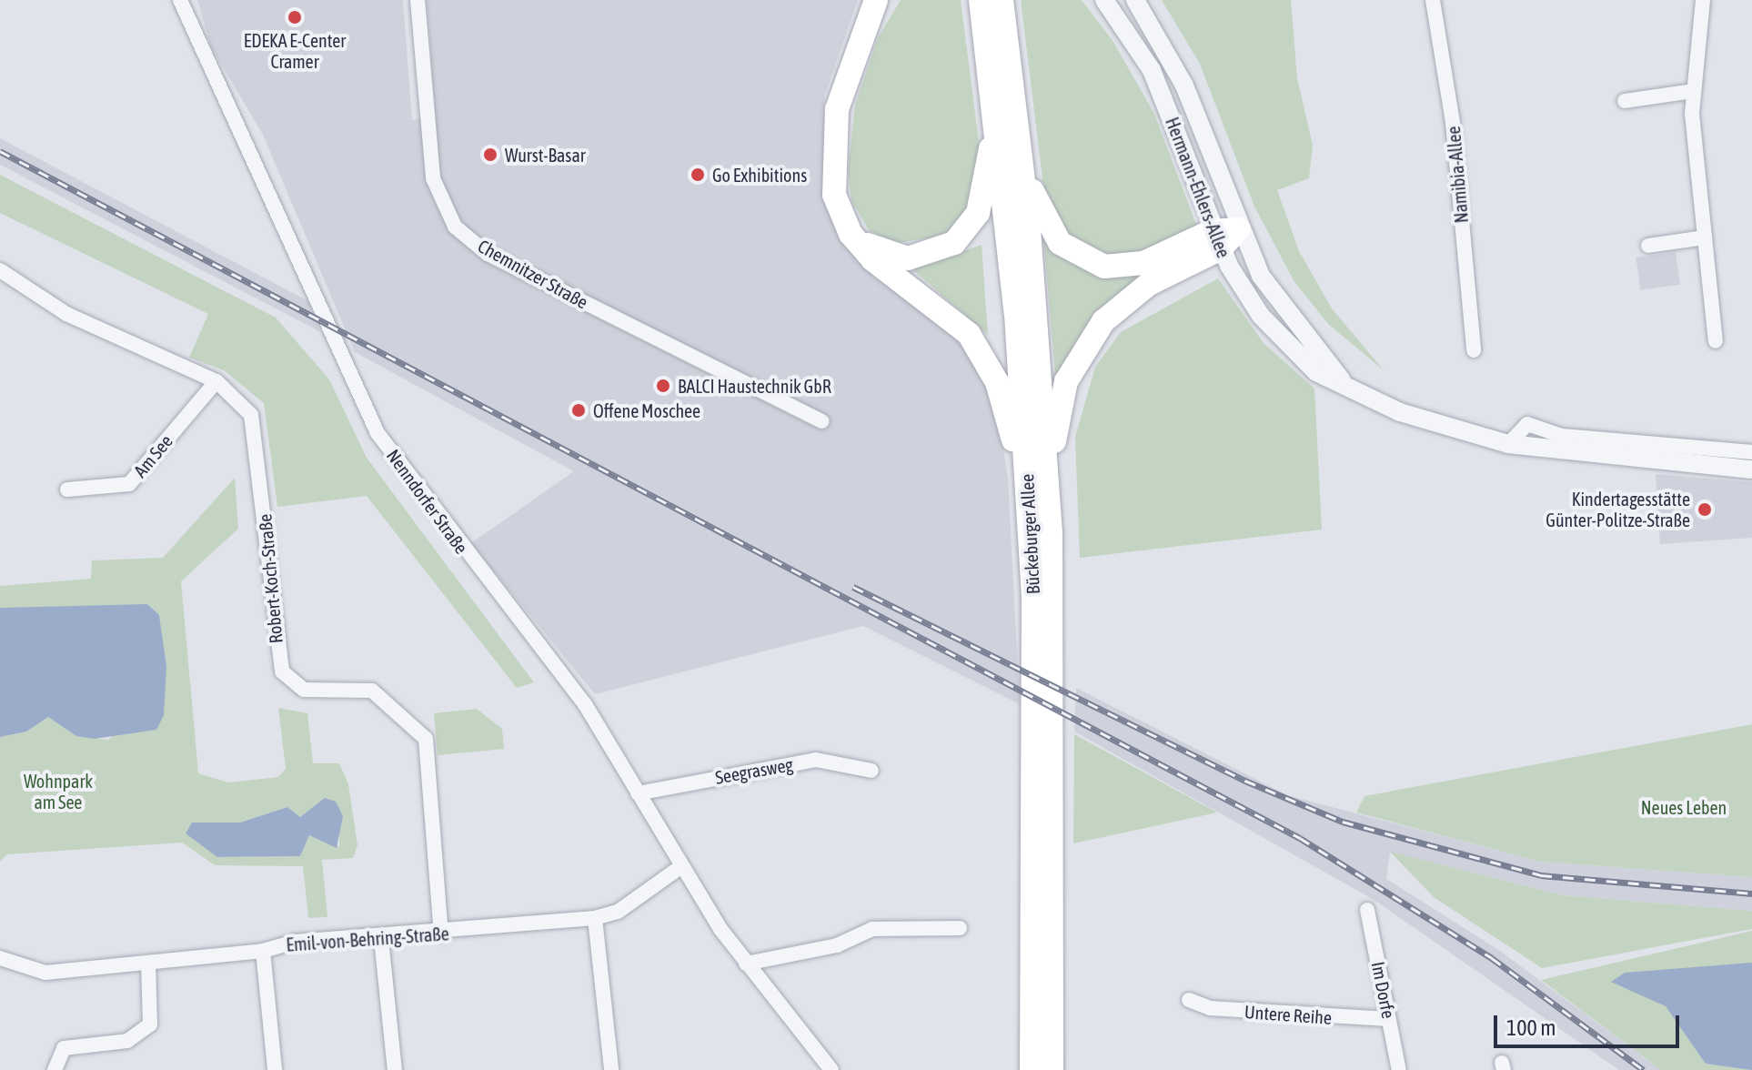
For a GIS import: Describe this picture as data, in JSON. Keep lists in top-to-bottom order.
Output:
{
  "streets": {
    "highway": ["Bückeburger Allee"],
    "street": [
      "Namibia-Allee",
      "Hermann-Ehlers-Allee",
      "Chemnitzer Straße",
      "Am See",
      "Nenndorfer Straße",
      "Robert-Koch-Straße",
      "Seegrasweg",
      "Emil-von-Behring-Straße",
      "Im Dorfe",
      "Untere Reihe"
    ]
  },
  "crossings": [
    ["Am See", "Robert-Koch-Straße"],
    ["Nenndorfer Straße", "Seegrasweg"],
    ["Nenndorfer Straße", "Emil-von-Behring-Straße"],
    ["Robert-Koch-Straße", "Emil-von-Behring-Straße"],
    ["Im Dorfe", "Untere Reihe"]
  ],
  "parks": ["Wohnpark am See", "Neues Leben"],
  "places": [
    "EDEKA E-Center Cramer",
    "Wurst-Basar",
    "Go Exhibitions",
    "BALCI Haustechnik GbR",
    "Offene Moschee",
    "Kindertagesstätte Günter-Politze-Straße"
  ],
  "scale_bar": "100 m"
}
